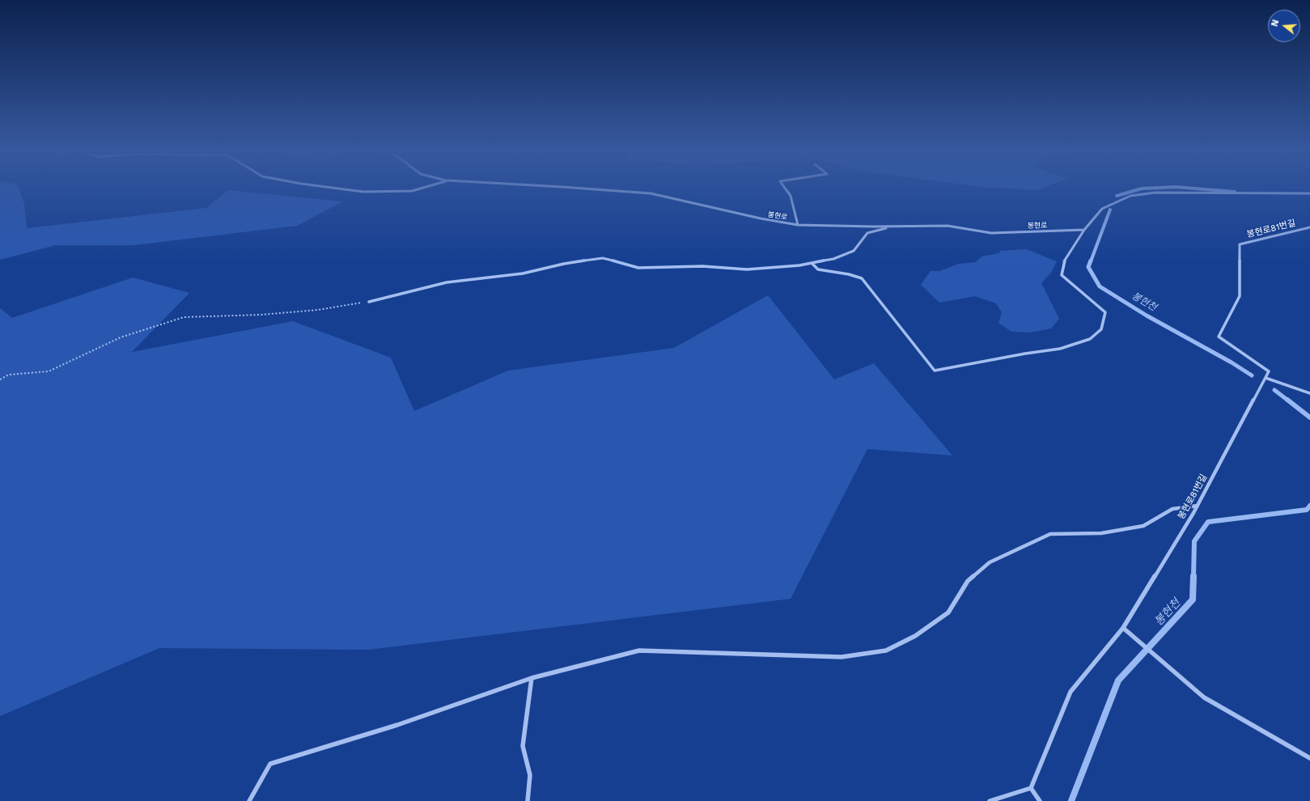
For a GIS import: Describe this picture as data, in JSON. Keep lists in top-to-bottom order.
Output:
{
  "streets": {
    "street": ["봉현로", "봉현로81번길"]
  },
  "water": ["봉현천"],
  "north": "left"
}
